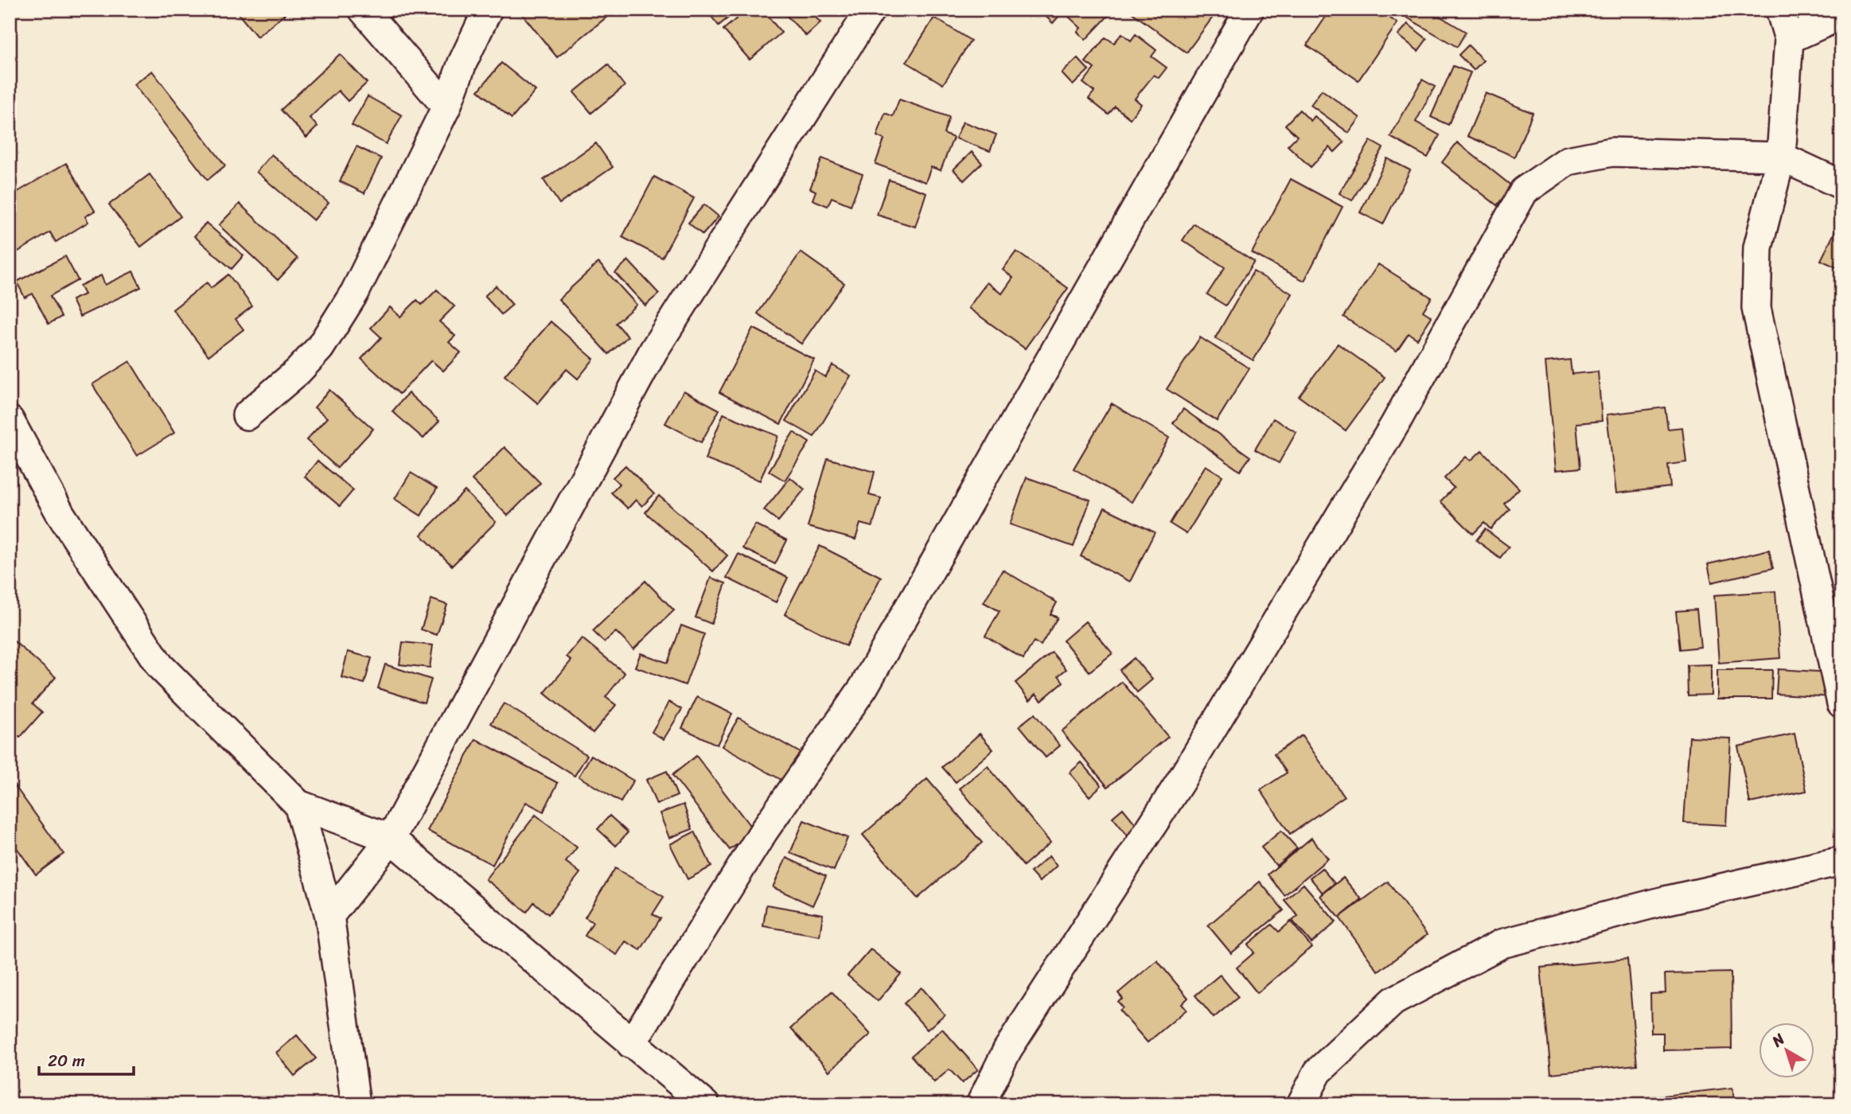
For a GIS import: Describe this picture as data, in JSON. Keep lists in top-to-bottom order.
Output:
{
  "scale_bar": "20 m",
  "north": "top left"
}
